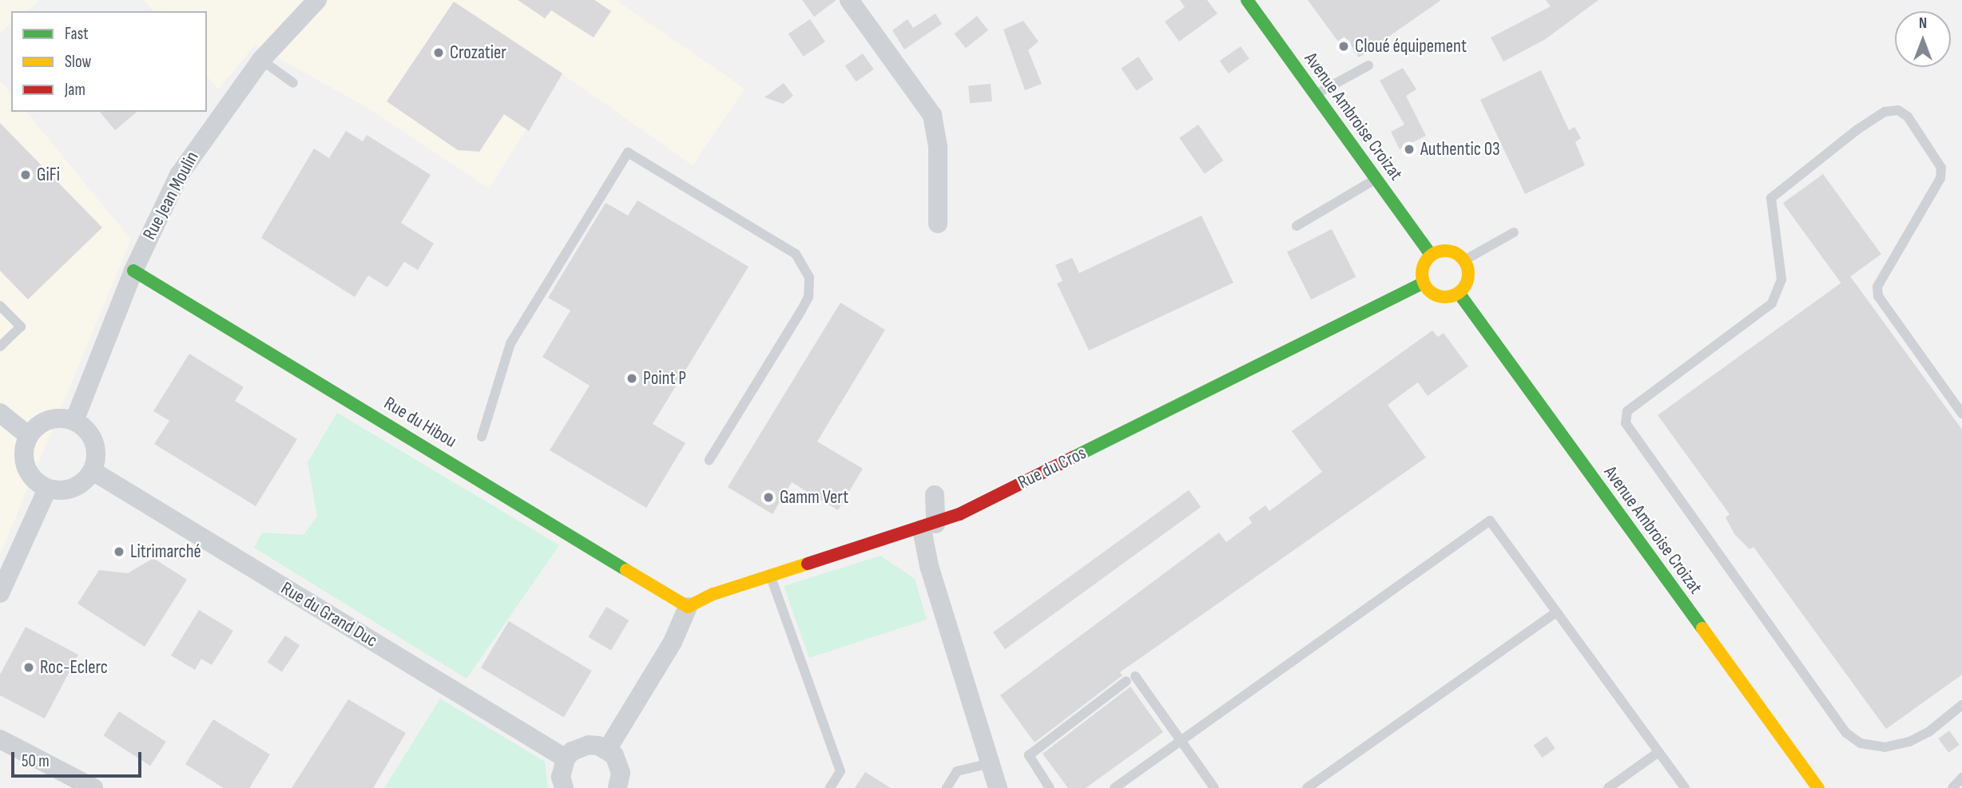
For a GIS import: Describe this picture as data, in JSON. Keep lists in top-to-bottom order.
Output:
{
  "streets": {
    "street": [
      "Avenue Ambroise Croizat",
      "Rue Jean Moulin",
      "Rue du Hibou",
      "Rue du Cros",
      "Rue du Grand Duc"
    ]
  },
  "crossings": [
    ["Avenue Ambroise Croizat", "Rue du Cros"],
    ["Rue Jean Moulin", "Rue du Hibou"],
    ["Rue Jean Moulin", "Rue du Grand Duc"],
    ["Rue du Hibou", "Rue du Cros"]
  ],
  "places": [
    "Cloué équipement",
    "Crozatier",
    "Authentic 03",
    "GiFi",
    "Point P",
    "Gamm Vert",
    "Litrimarché",
    "Roc-Eclerc"
  ],
  "legend": ["Fast", "Slow", "Jam"],
  "scale_bar": "50 m",
  "north": "top"
}
